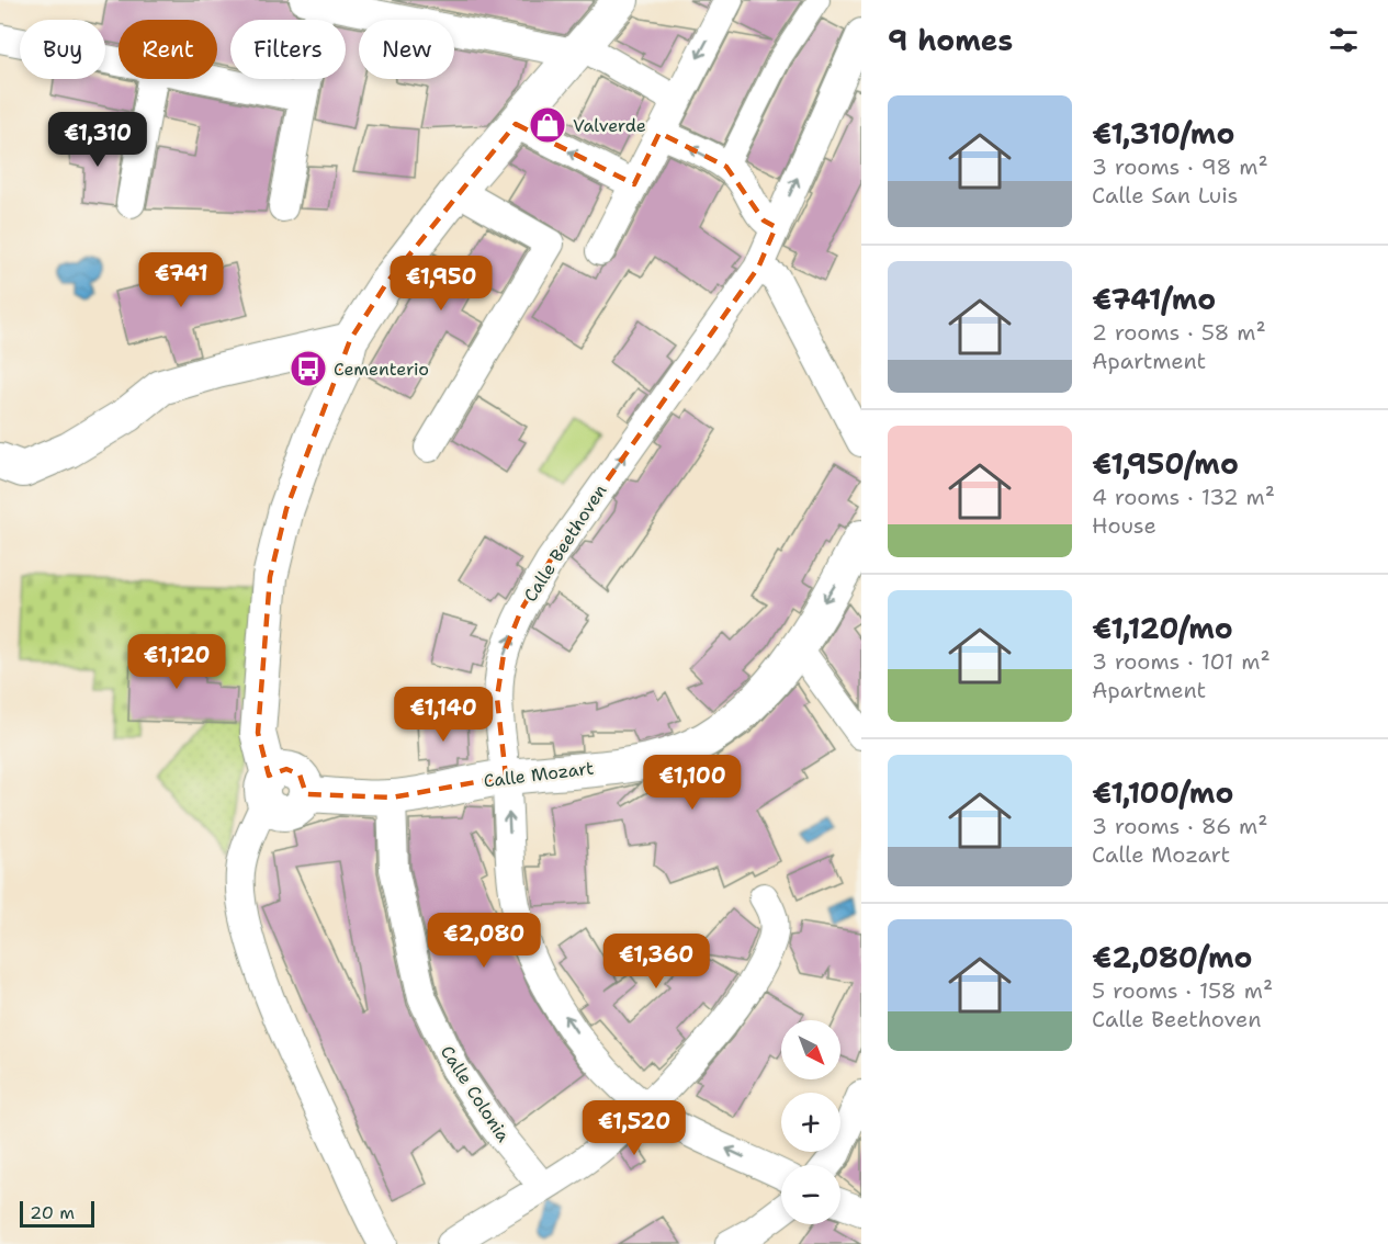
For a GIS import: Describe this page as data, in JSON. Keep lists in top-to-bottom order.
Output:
{
  "streets": {
    "street": ["Calle Beethoven", "Calle Mozart", "Calle Colonia"]
  },
  "crossings": [
    ["Calle Beethoven", "Calle Mozart"],
    ["Calle Mozart", "Calle Colonia"]
  ],
  "places": {
    "shop": ["Valverde"],
    "bus stop": ["Cementerio"]
  },
  "scale_bar": "20 m",
  "north": "bottom right",
  "page": {
    "heading": "9 homes",
    "chip": [
      "Buy",
      "Rent",
      "Filters",
      "New"
    ],
    "list": [
      {
        "name": "€1,310/mo",
        "note": "3 rooms · 98 m² · Calle San Luis"
      },
      {
        "name": "€741/mo",
        "note": "2 rooms · 58 m² · Apartment"
      },
      {
        "name": "€1,950/mo",
        "note": "4 rooms · 132 m² · House"
      },
      {
        "name": "€1,120/mo",
        "note": "3 rooms · 101 m² · Apartment"
      },
      {
        "name": "€1,100/mo",
        "note": "3 rooms · 86 m² · Calle Mozart"
      },
      {
        "name": "€2,080/mo",
        "note": "5 rooms · 158 m² · Calle Beethoven"
      }
    ],
    "price": [
      "€1,310",
      "€741",
      "€1,950",
      "€1,120",
      "€1,140",
      "€1,100",
      "€2,080",
      "€1,360",
      "€1,520"
    ],
    "map_buttons": ["+", "−"],
    "scale": "20 m"
  }
}
